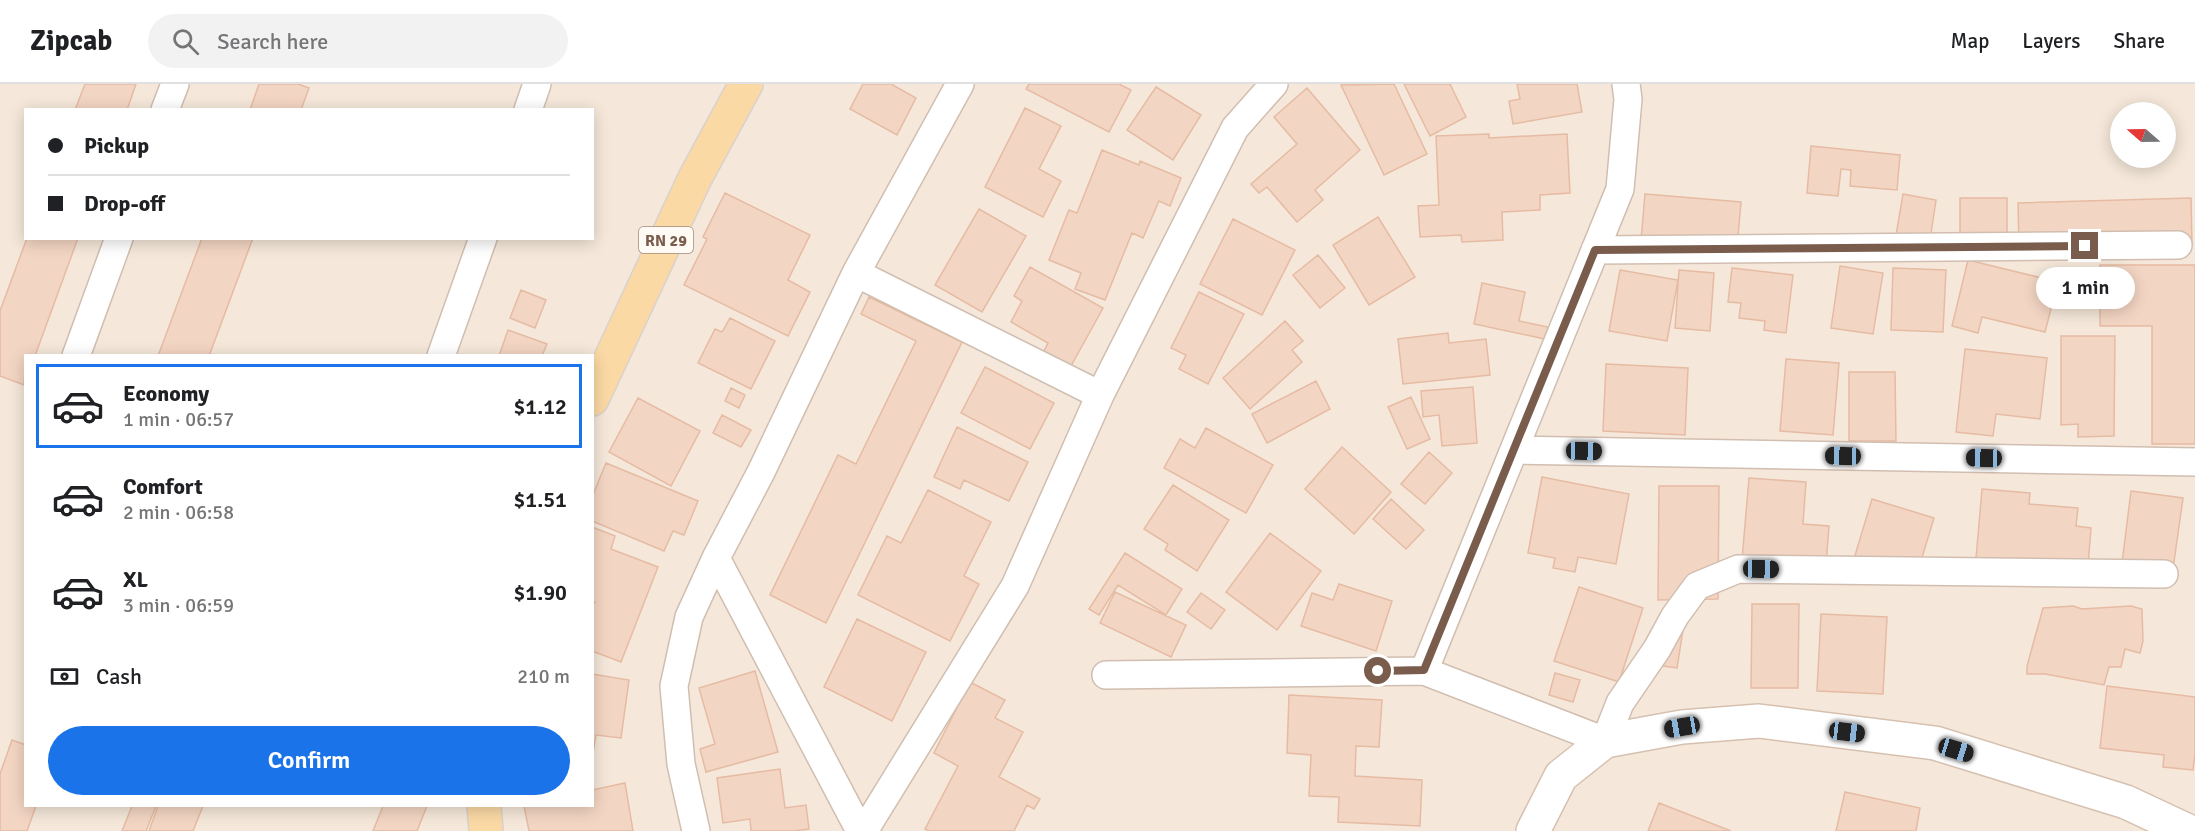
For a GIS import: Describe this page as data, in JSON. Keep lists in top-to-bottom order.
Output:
{
  "streets": {
    "main road": ["RN 29"]
  },
  "north": "left",
  "page": {
    "header": "Zipcab",
    "search": "Search here",
    "nav": ["Map", "Layers", "Share"],
    "banner": ["Pickup", "Drop-off"],
    "bubble": "1 min",
    "list": [
      {
        "name": "Economy",
        "note": "1 min · 06:57",
        "value": "$1.12"
      },
      {
        "name": "Comfort",
        "note": "2 min · 06:58",
        "value": "$1.51"
      },
      {
        "name": "XL",
        "note": "3 min · 06:59",
        "value": "$1.90"
      }
    ],
    "pay": ["Cash", "210 m"],
    "buttons": "Confirm"
  }
}
